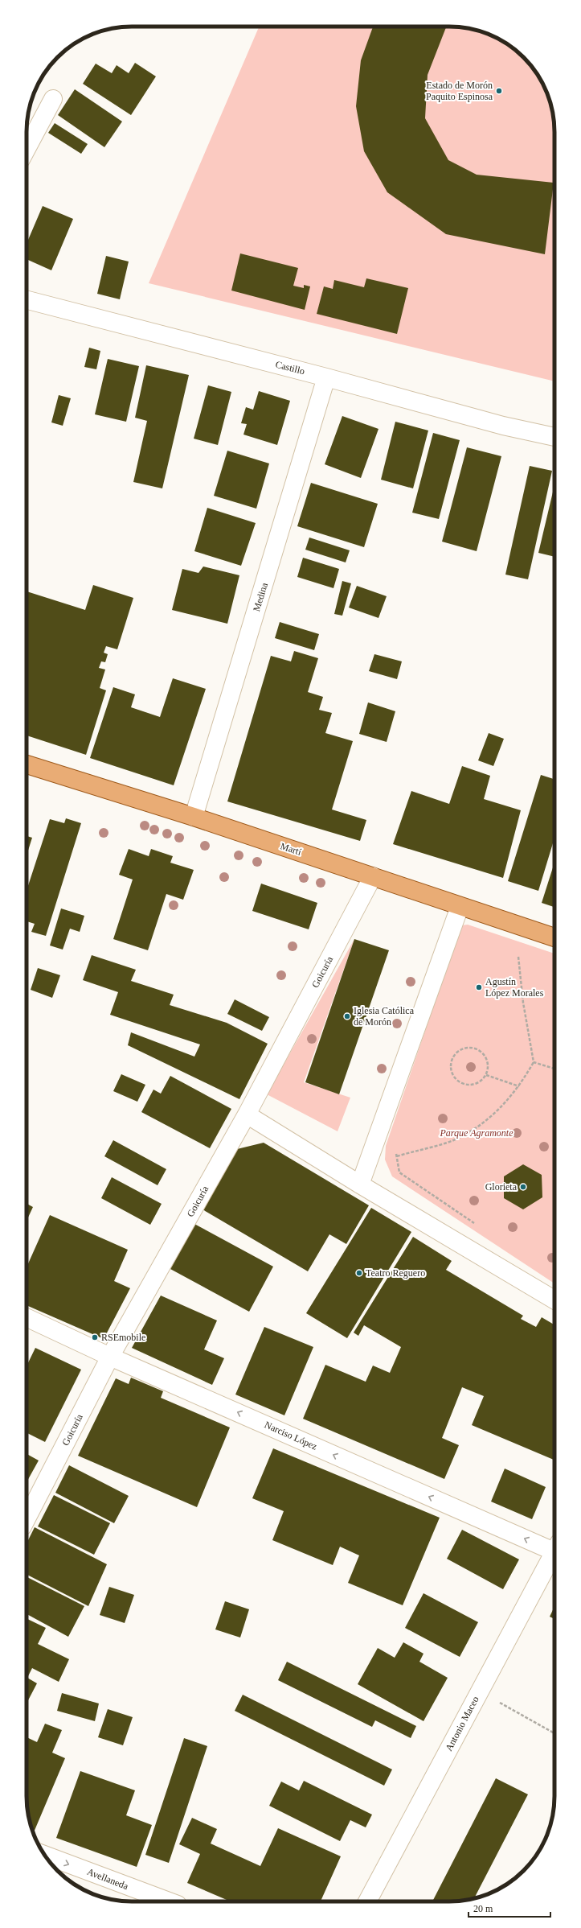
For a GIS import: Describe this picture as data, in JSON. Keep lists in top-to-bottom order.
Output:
{
  "streets": {
    "main road": ["Martí"],
    "street": [
      "Castillo",
      "Medina",
      "Goicuría",
      "Narciso López",
      "Antonio Maceo",
      "Avellaneda"
    ]
  },
  "crossings": [
    ["Castillo", "Medina"],
    ["Medina", "Martí"],
    ["Martí", "Goicuría"],
    ["Goicuría", "Narciso López"]
  ],
  "one_way": ["Narciso López", "Avellaneda"],
  "parks": ["Parque Agramonte"],
  "places": [
    "Estado de Morón Paquito Espinosa",
    "Agustín López Morales",
    "Iglesia Católica de Morón",
    "Glorieta",
    "Teatro Reguero",
    "RSEmobile"
  ],
  "scale_bar": "20 m"
}
